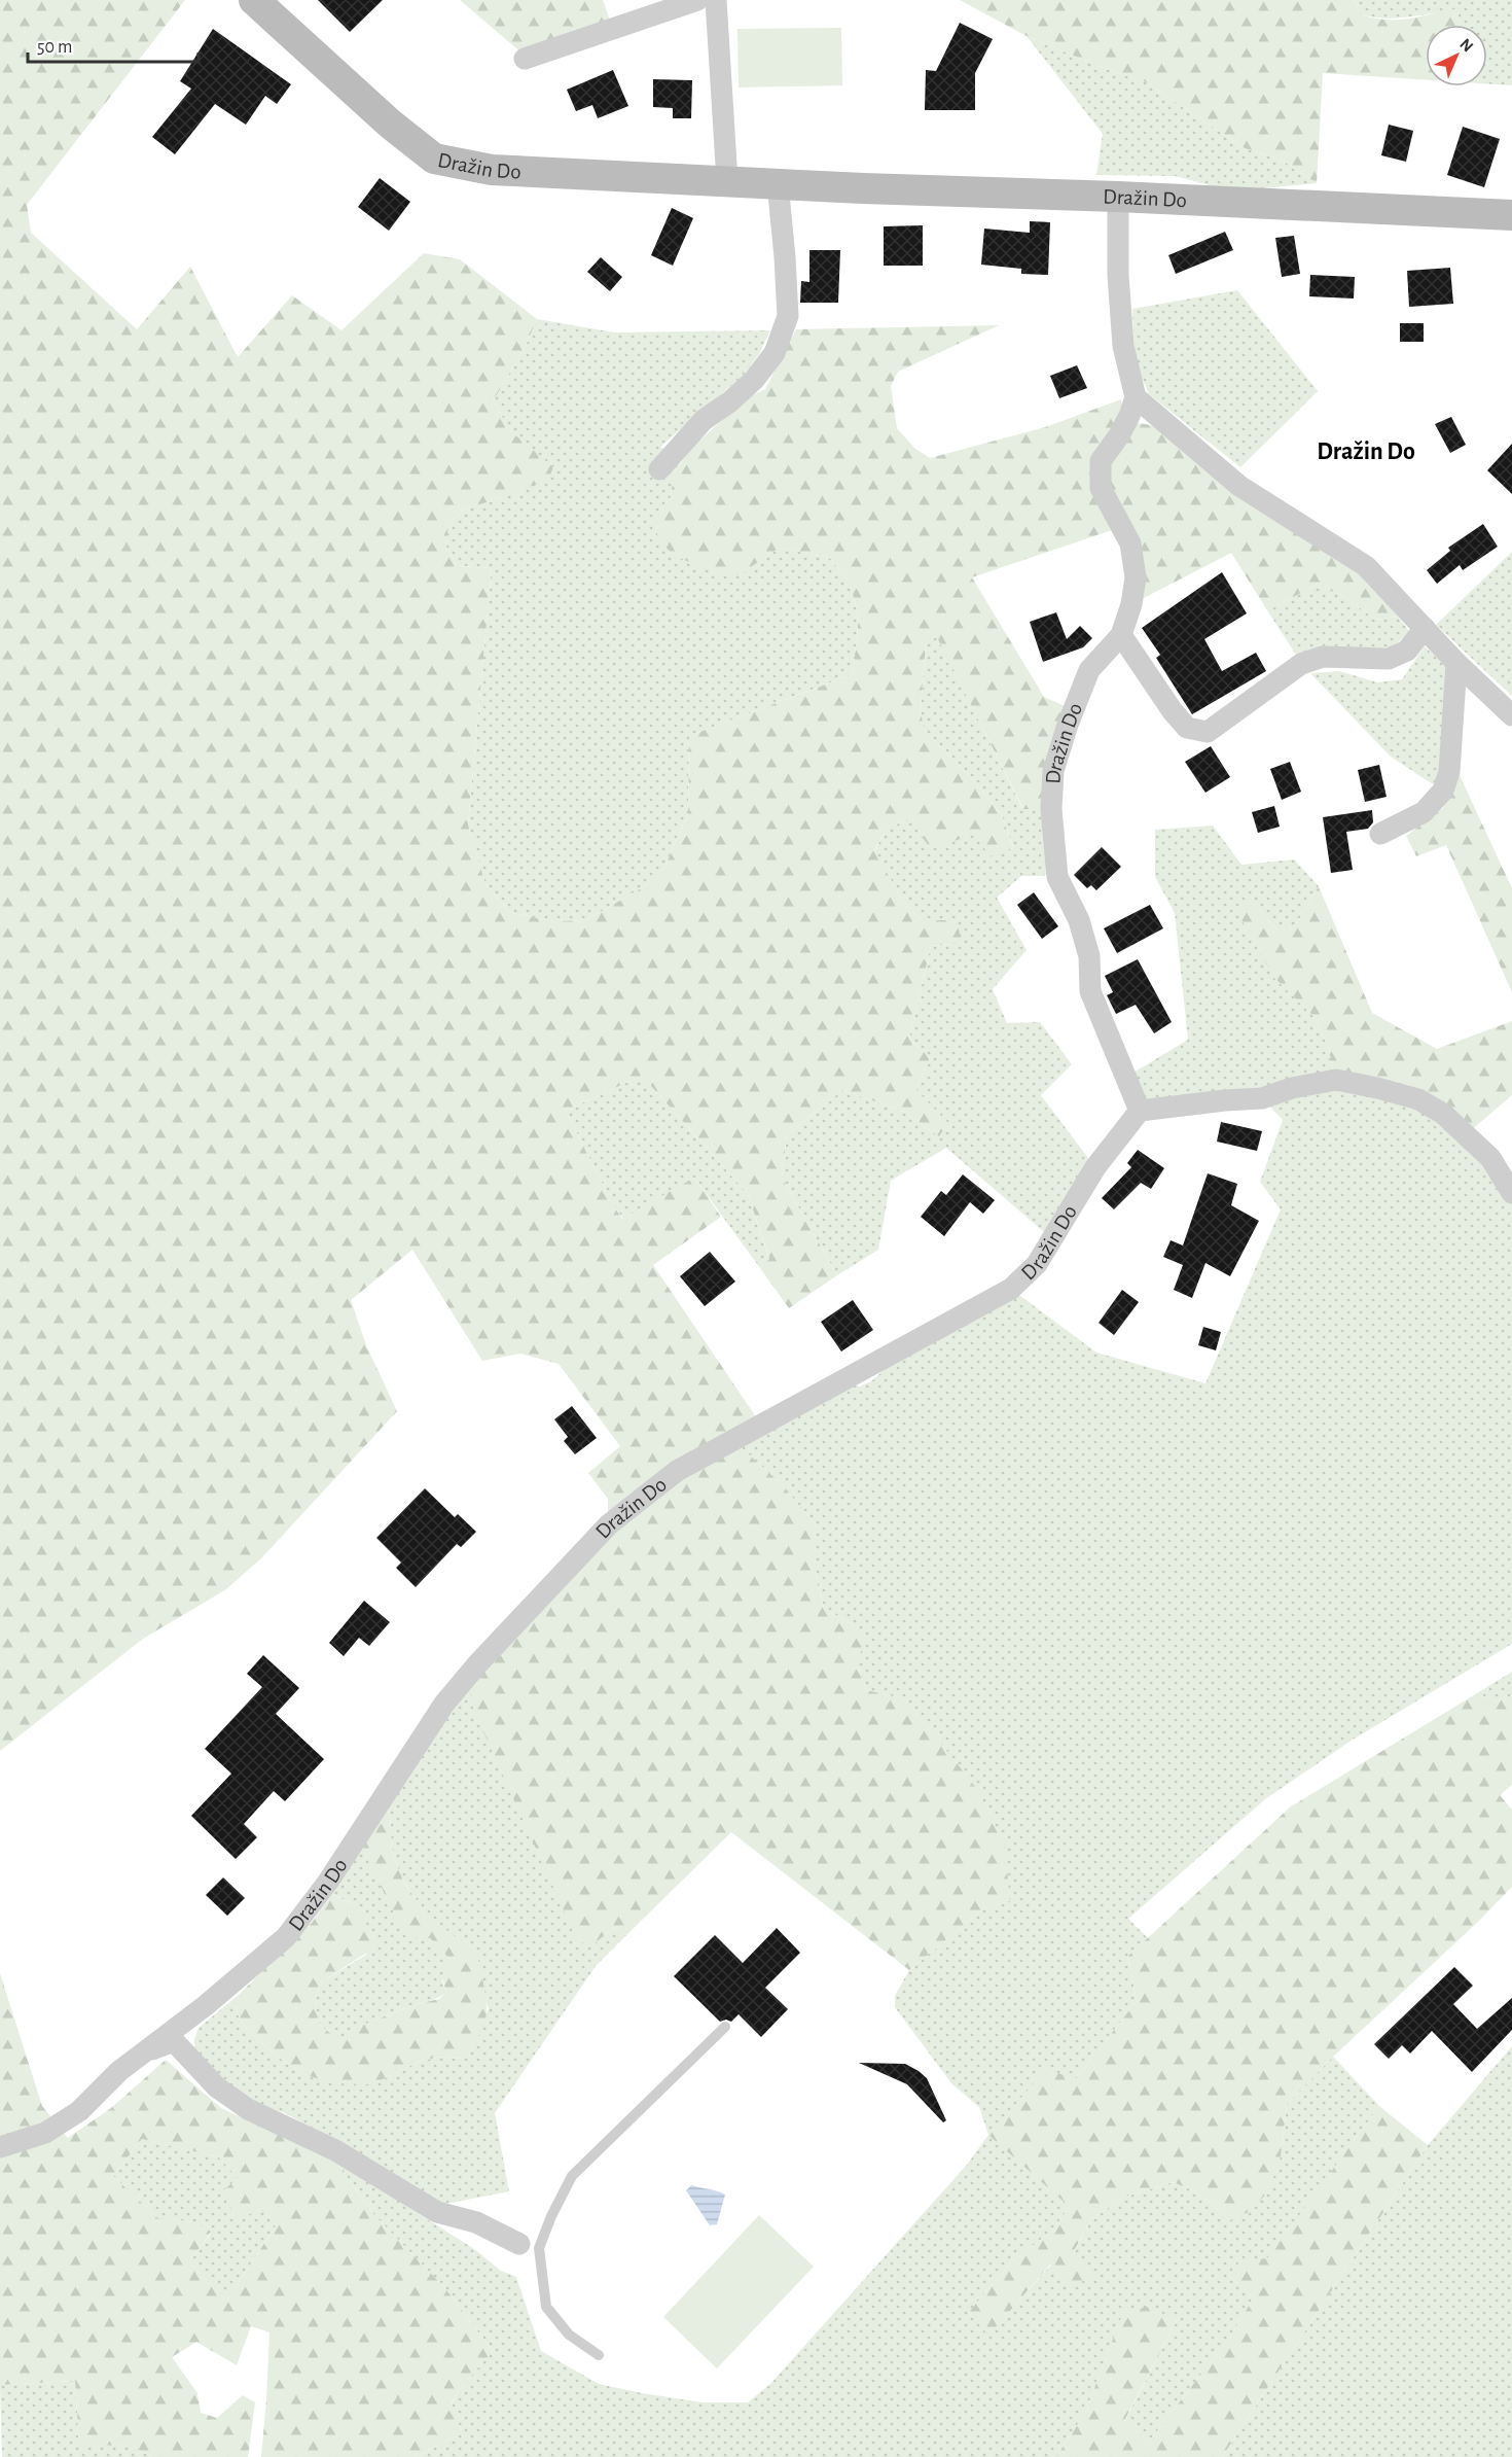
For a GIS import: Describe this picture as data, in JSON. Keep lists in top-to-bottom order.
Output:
{
  "streets": {
    "street": ["Dražin Do"]
  },
  "districts": ["Dražin Do"],
  "scale_bar": "50 m",
  "north": "top right"
}
